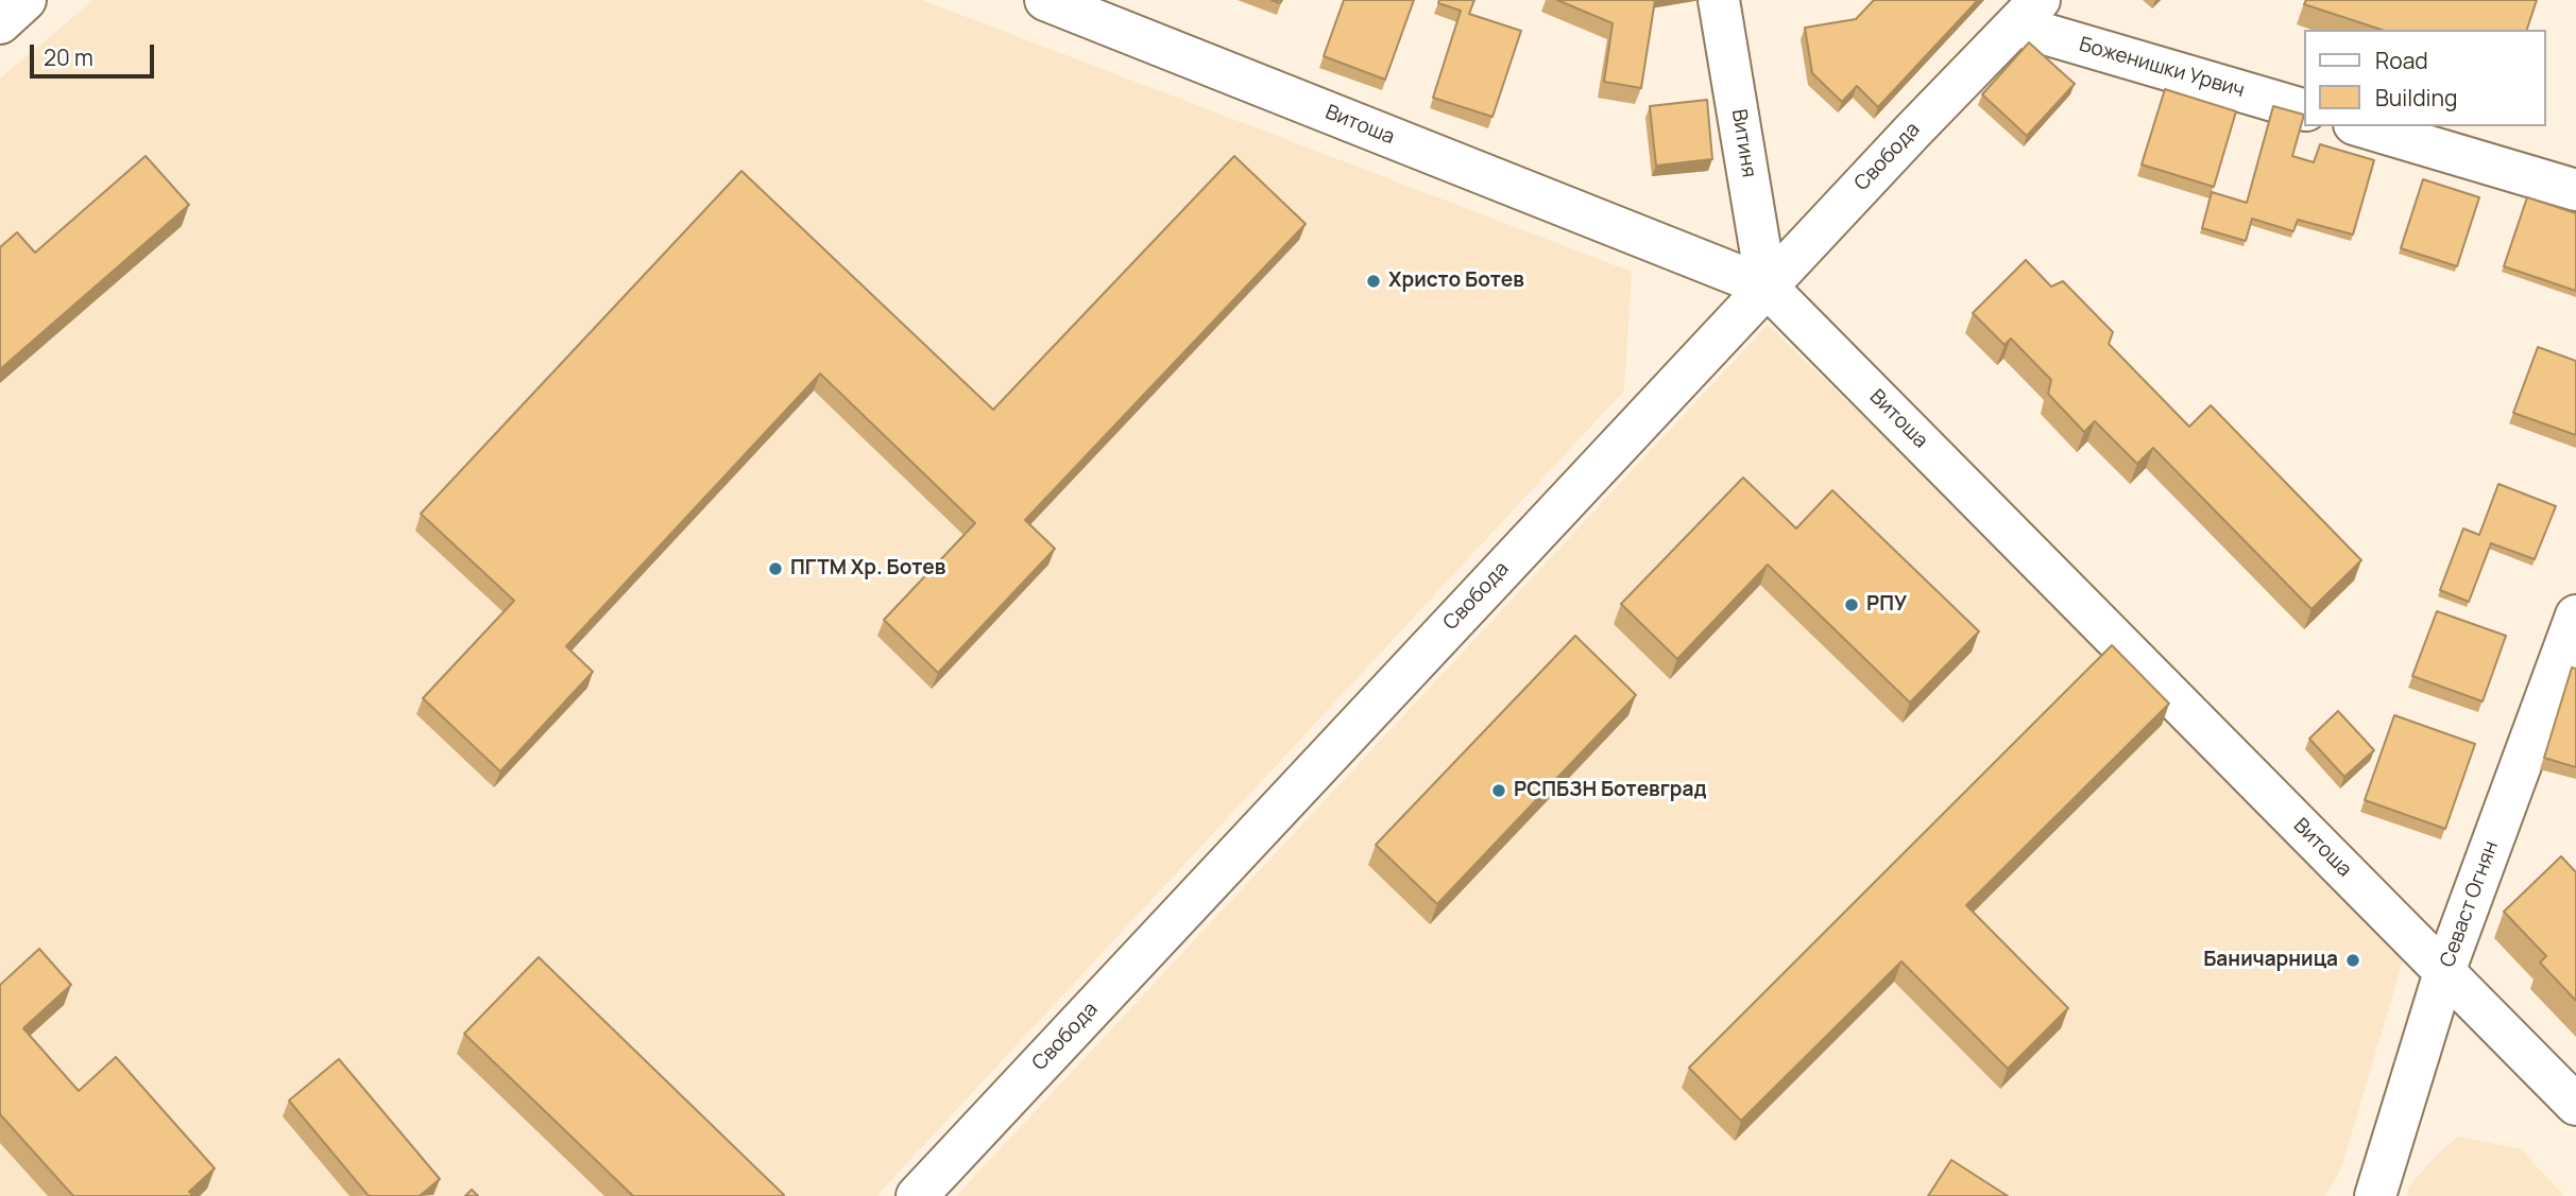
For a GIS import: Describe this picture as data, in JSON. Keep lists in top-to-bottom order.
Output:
{
  "streets": {
    "street": [
      "Боженишки Урвич",
      "Витоша",
      "Витиня",
      "Свобода",
      "Севаст Огнян"
    ]
  },
  "crossings": [
    ["Боженишки Урвич", "Свобода"],
    ["Витоша", "Витиня"],
    ["Витоша", "Свобода"],
    ["Витоша", "Севаст Огнян"],
    ["Витиня", "Свобода"]
  ],
  "places": [
    "Христо Ботев",
    "ПГТМ Хр. Ботев",
    "РПУ",
    "РСПБЗН Ботевград",
    "Баничарница"
  ],
  "legend": ["Road", "Building"],
  "scale_bar": "20 m"
}
